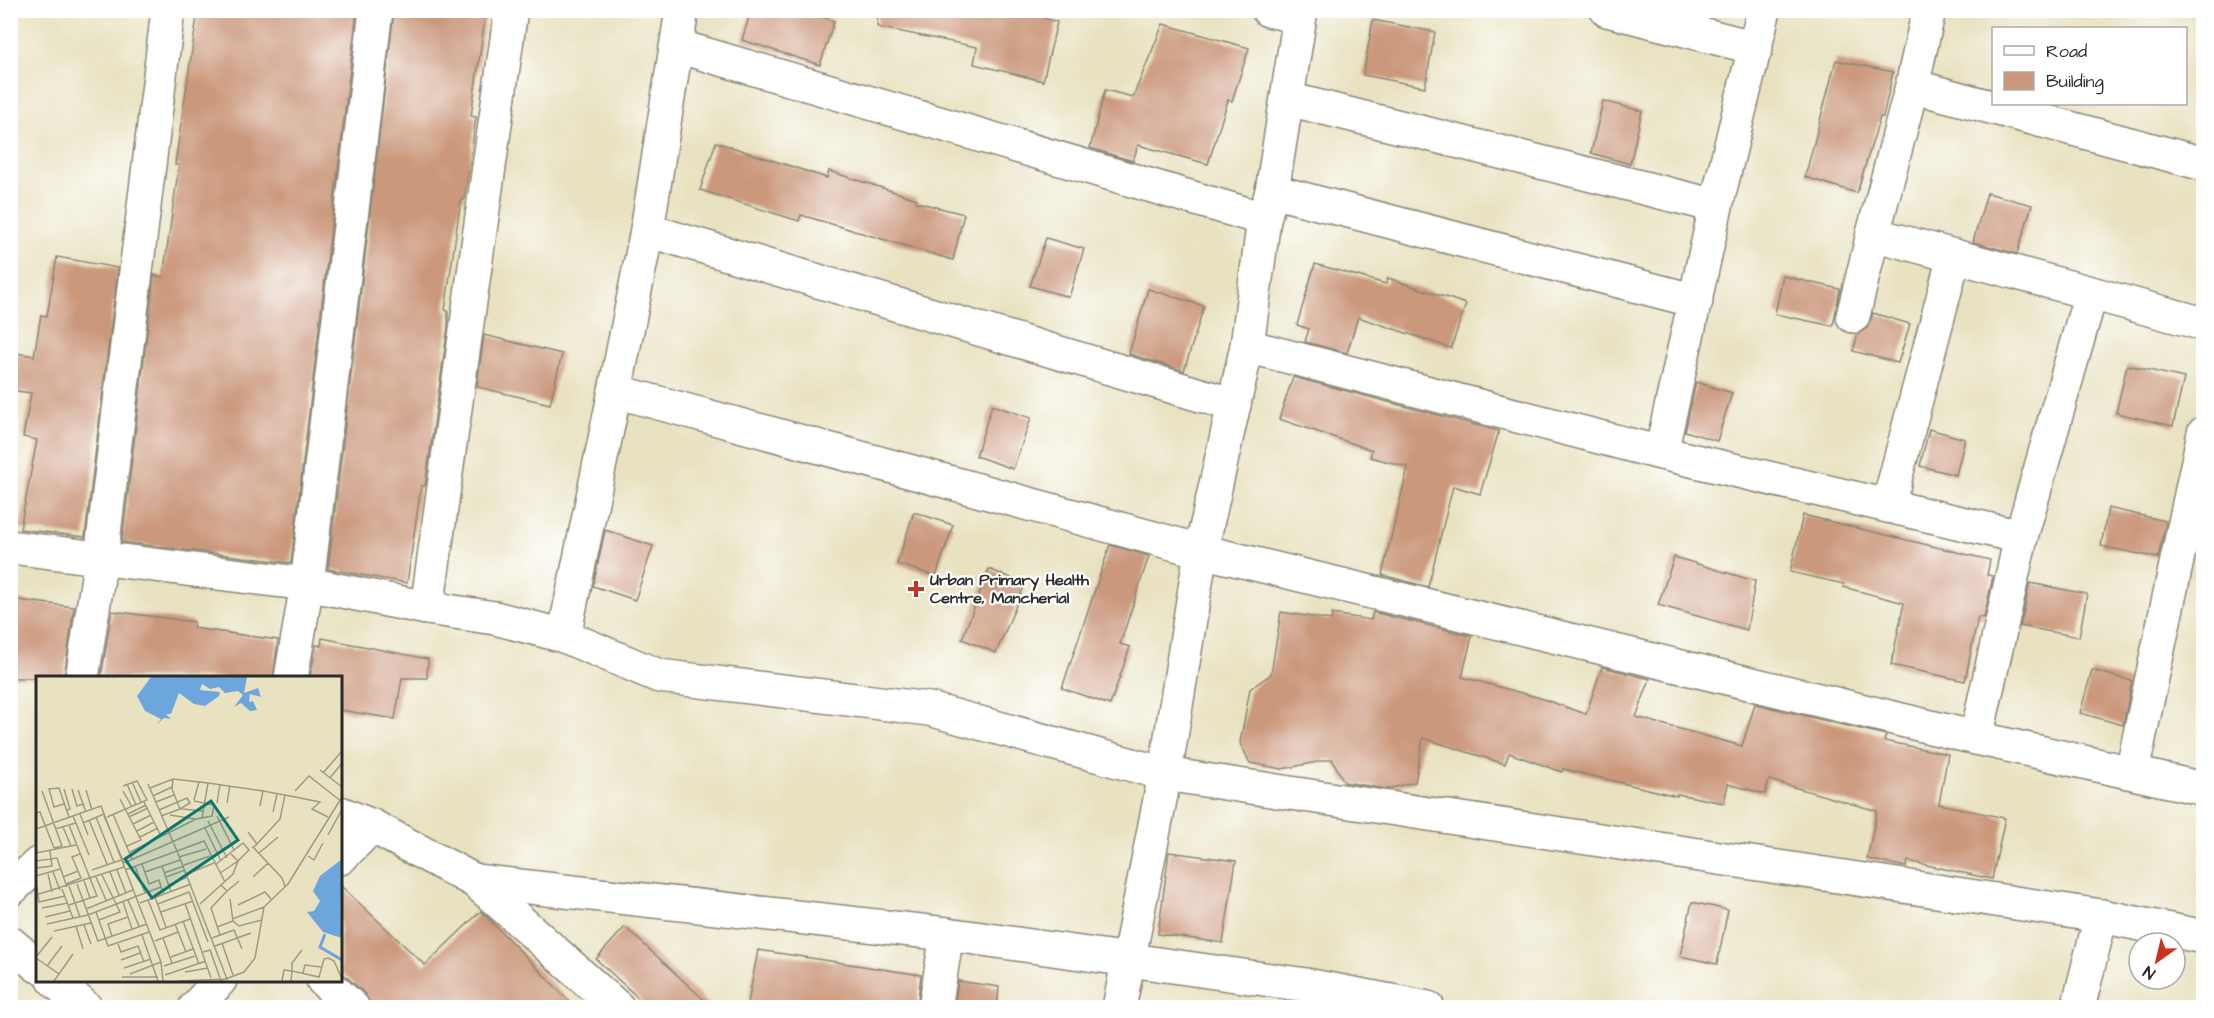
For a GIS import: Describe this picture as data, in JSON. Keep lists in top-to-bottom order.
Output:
{
  "places": {
    "health": ["Urban Primary Health Centre, Mancherial"]
  },
  "legend": ["Road", "Building"],
  "north": "bottom left"
}
